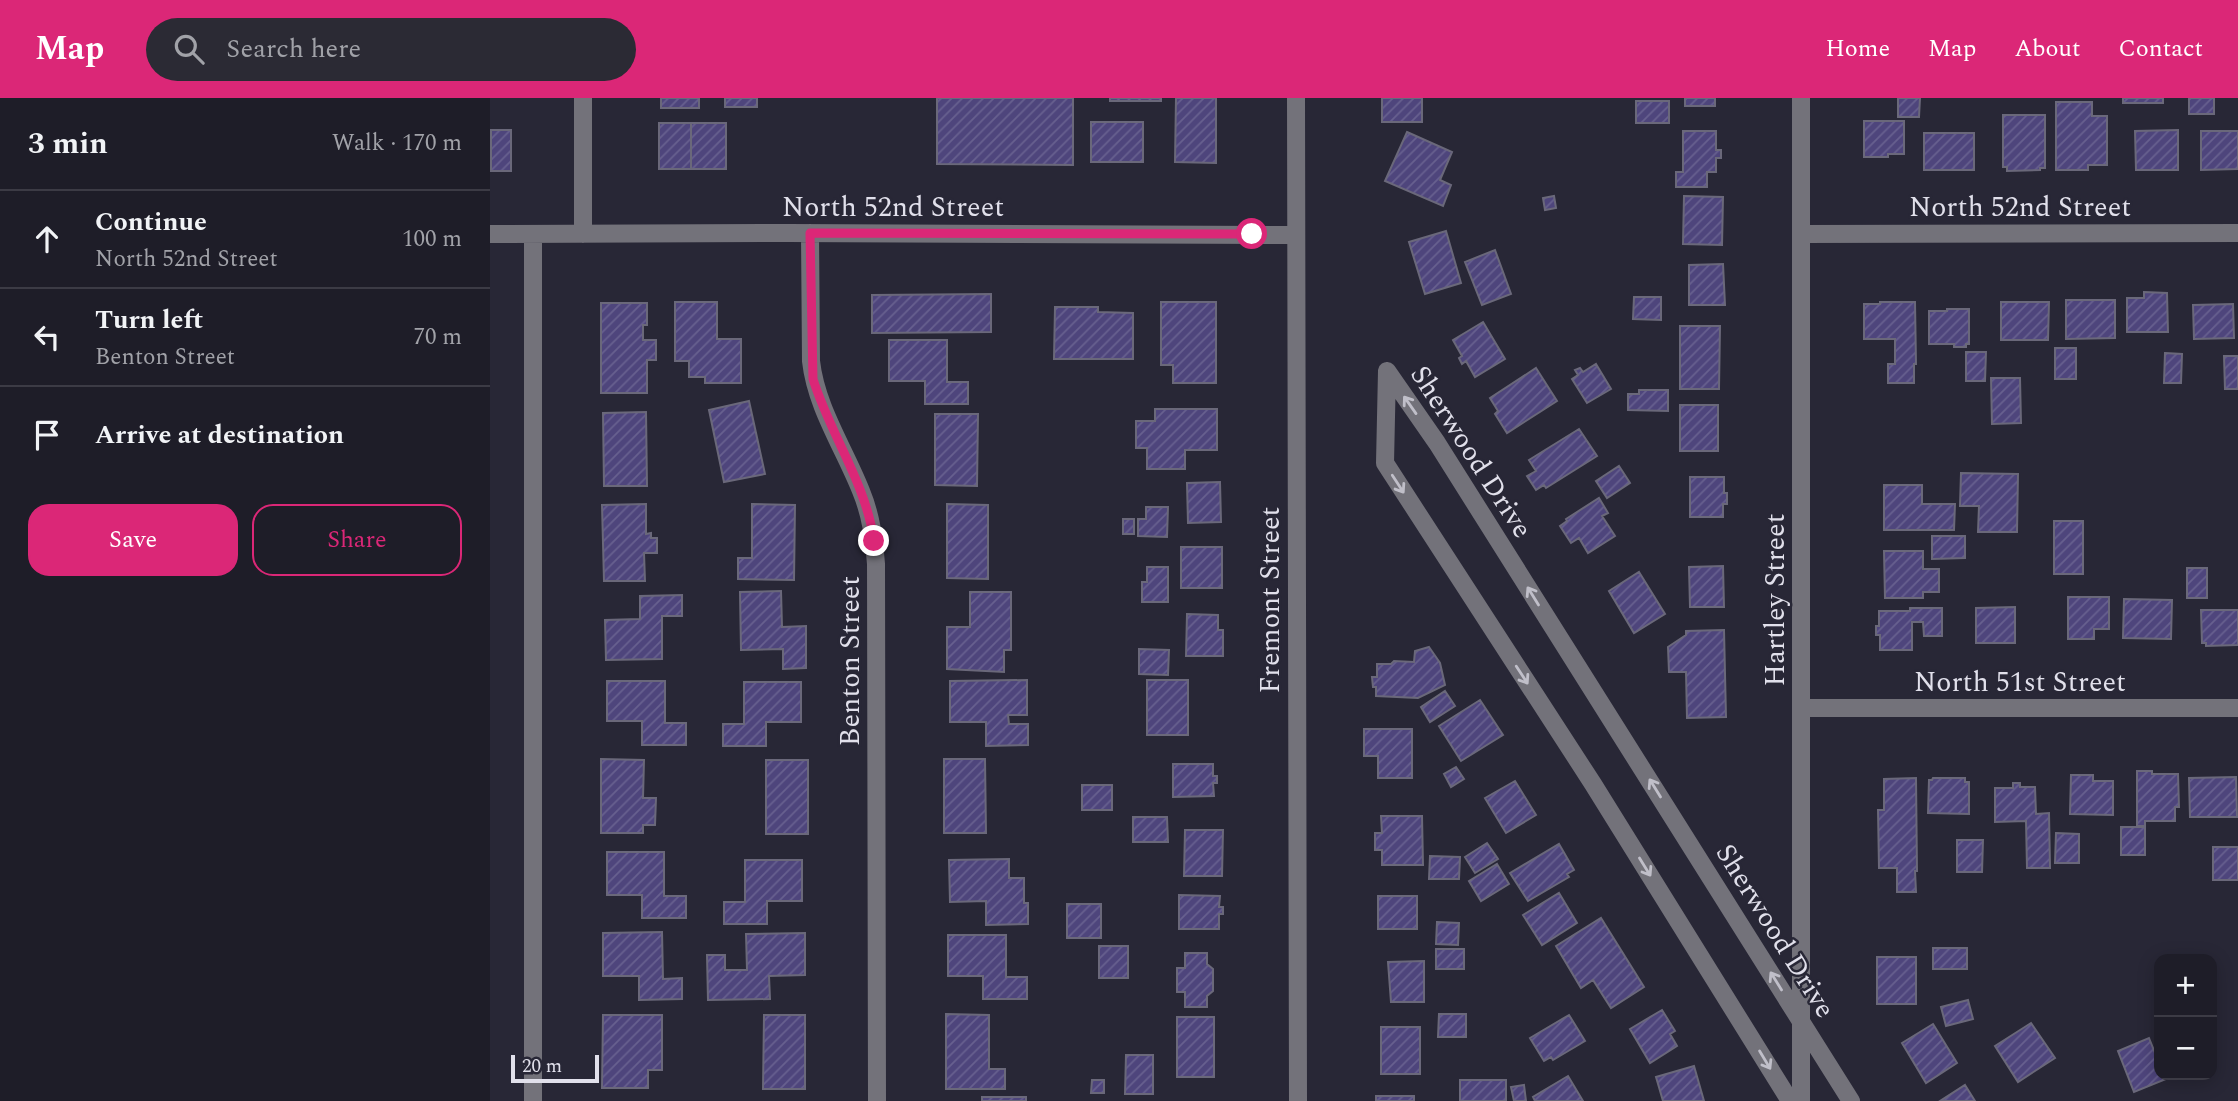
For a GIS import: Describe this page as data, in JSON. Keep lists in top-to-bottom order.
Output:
{
  "streets": {
    "street": [
      "North 52nd Street",
      "Sherwood Drive",
      "Fremont Street",
      "Hartley Street",
      "Benton Street",
      "North 51st Street"
    ]
  },
  "crossings": [
    ["North 52nd Street", "Fremont Street"],
    ["North 52nd Street", "Hartley Street"],
    ["North 52nd Street", "Benton Street"],
    ["Sherwood Drive", "Hartley Street"],
    ["Hartley Street", "North 51st Street"]
  ],
  "scale_bar": "20 m",
  "page": {
    "header": "Map",
    "search": "Search here",
    "nav": [
      "Home",
      "Map",
      "About",
      "Contact"
    ],
    "heading": ["3 min", "Walk · 170 m"],
    "list": [
      ["Continue", "North 52nd Street", "100 m"],
      ["Turn left", "Benton Street", "70 m"],
      "Arrive at destination"
    ],
    "buttons": ["Save", "Share"],
    "map_buttons": ["+", "−"],
    "scale": "20 m"
  }
}
